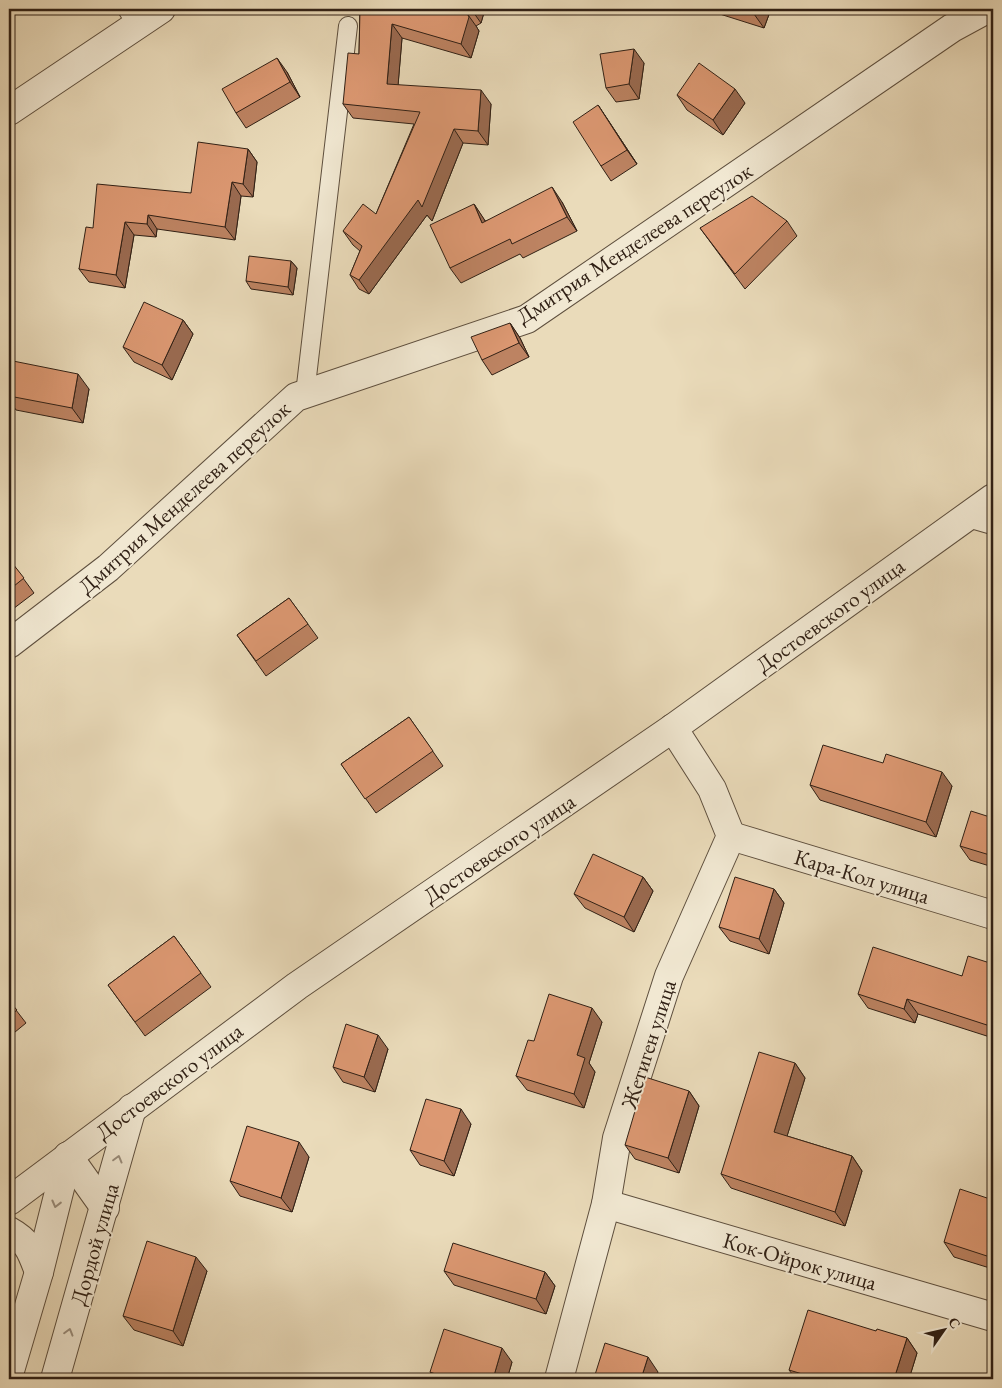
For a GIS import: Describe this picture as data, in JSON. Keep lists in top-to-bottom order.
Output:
{
  "streets": {
    "street": [
      "Дмитрия Менделеева переулок",
      "Достоевского улица",
      "Кара-Кол улица",
      "Жетиген улица",
      "Дордой улица",
      "Кок-Ойрок улица"
    ]
  },
  "crossings": [
    ["Достоевского улица", "Дордой улица"],
    ["Кара-Кол улица", "Жетиген улица"],
    ["Жетиген улица", "Кок-Ойрок улица"]
  ],
  "north": "top right"
}
